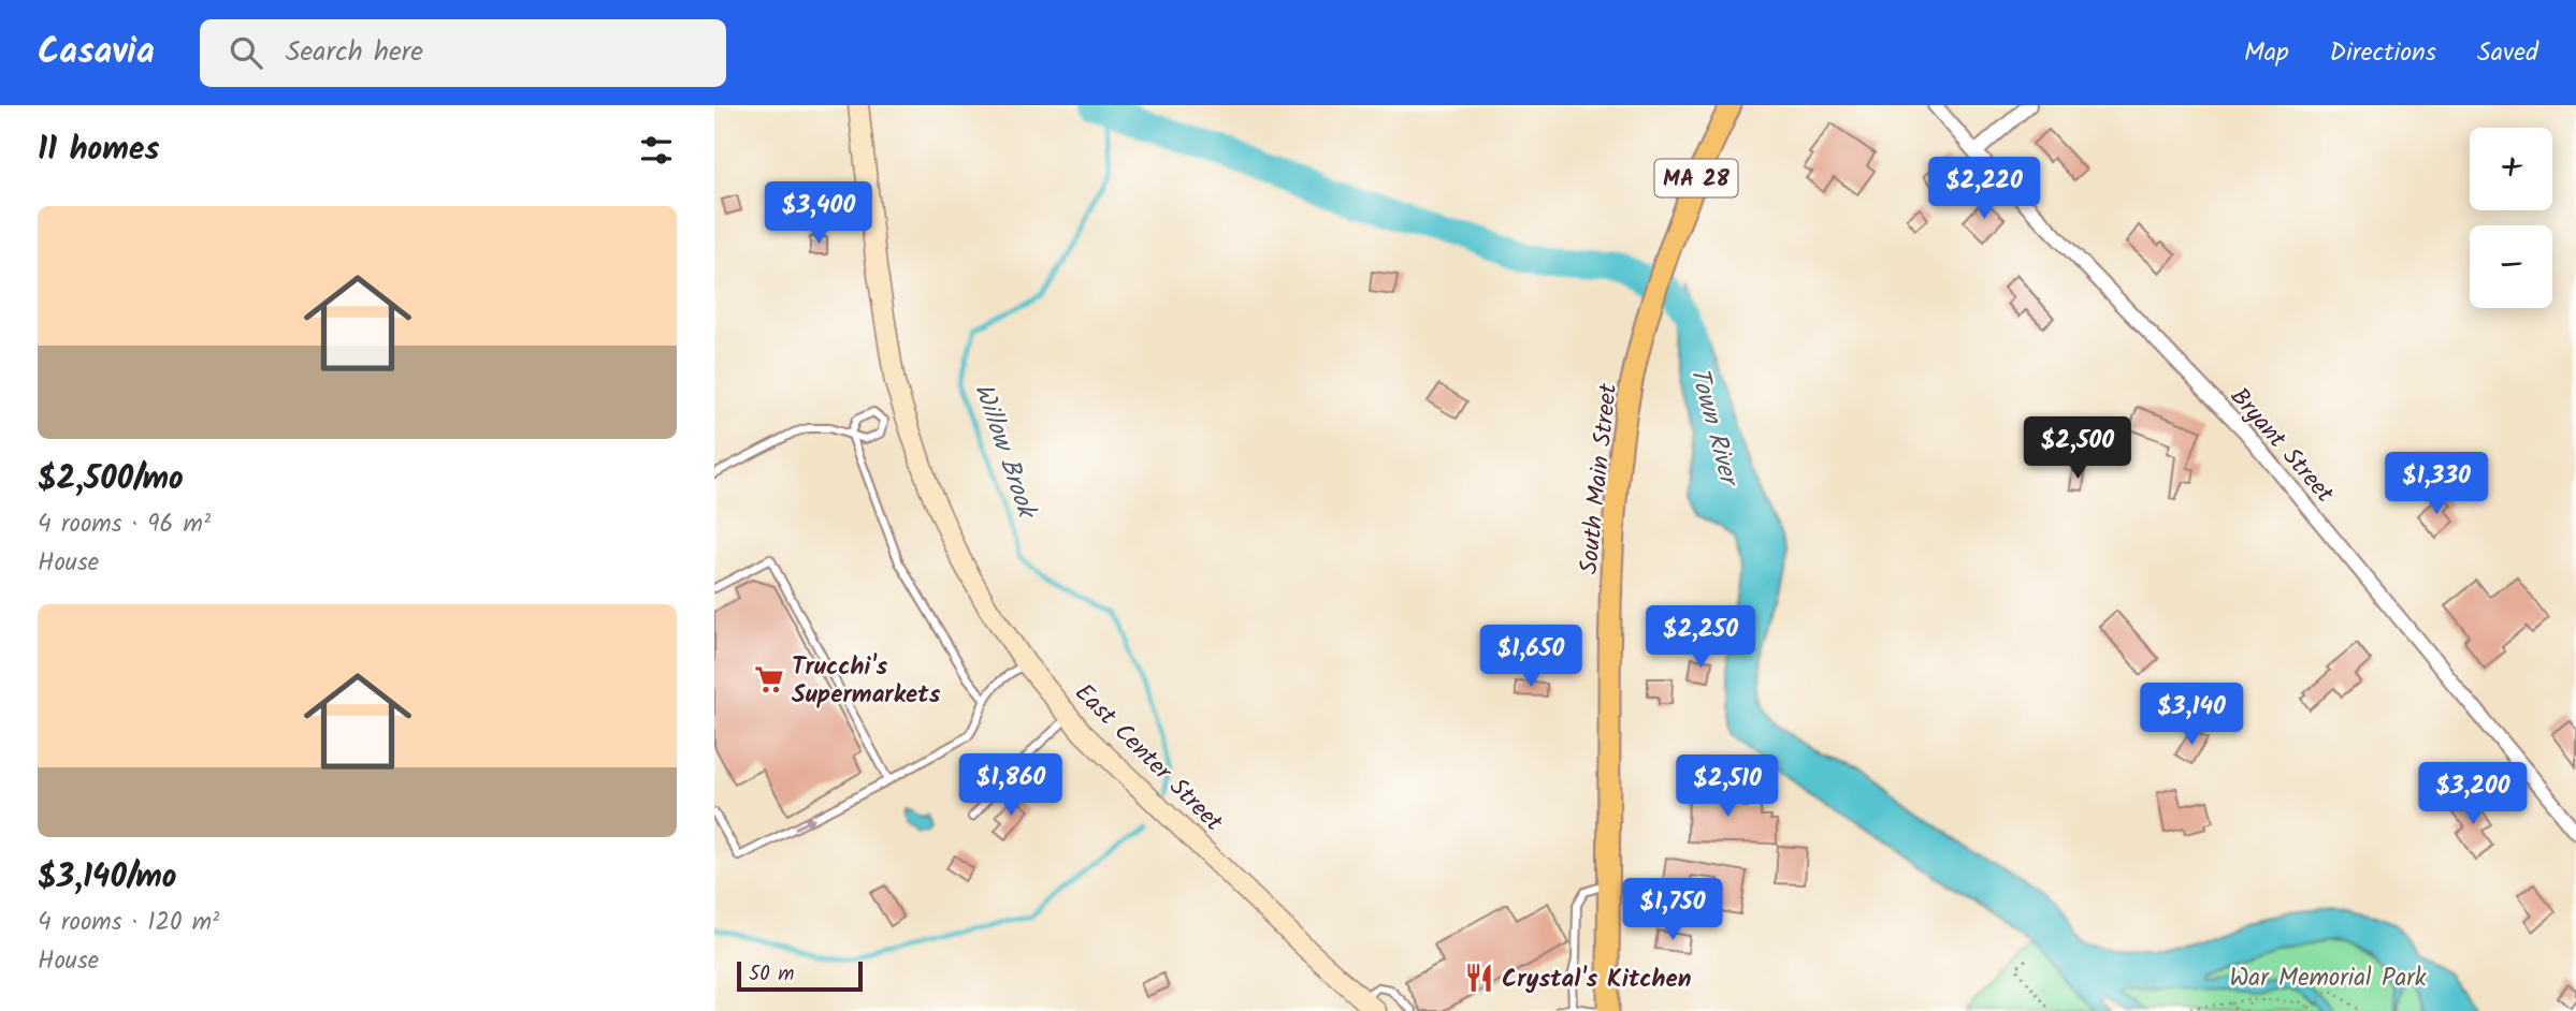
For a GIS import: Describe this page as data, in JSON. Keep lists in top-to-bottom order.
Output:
{
  "streets": {
    "main road": ["MA 28", "South Main Street", "East Center Street"],
    "street": ["Bryant Street"]
  },
  "water": ["Town River", "Willow Brook"],
  "parks": ["War Memorial Park"],
  "places": {
    "supermarket": ["Trucchi's Supermarkets"],
    "restaurant": ["Crystal's Kitchen"]
  },
  "scale_bar": "50 m",
  "page": {
    "header": "Casavia",
    "search": "Search here",
    "nav": ["Map", "Directions", "Saved"],
    "heading": "11 homes",
    "map_buttons": ["+", "−"],
    "price": [
      "$2,220",
      "$3,400",
      "$2,500",
      "$1,330",
      "$2,250",
      "$1,650",
      "$3,140",
      "$1,860",
      "$2,510",
      "$3,200",
      "$1,750"
    ],
    "list": [
      {
        "name": "$2,500/mo",
        "note": "4 rooms · 96 m² · House"
      },
      {
        "name": "$3,140/mo",
        "note": "4 rooms · 120 m² · House"
      }
    ],
    "scale": "50 m"
  }
}
